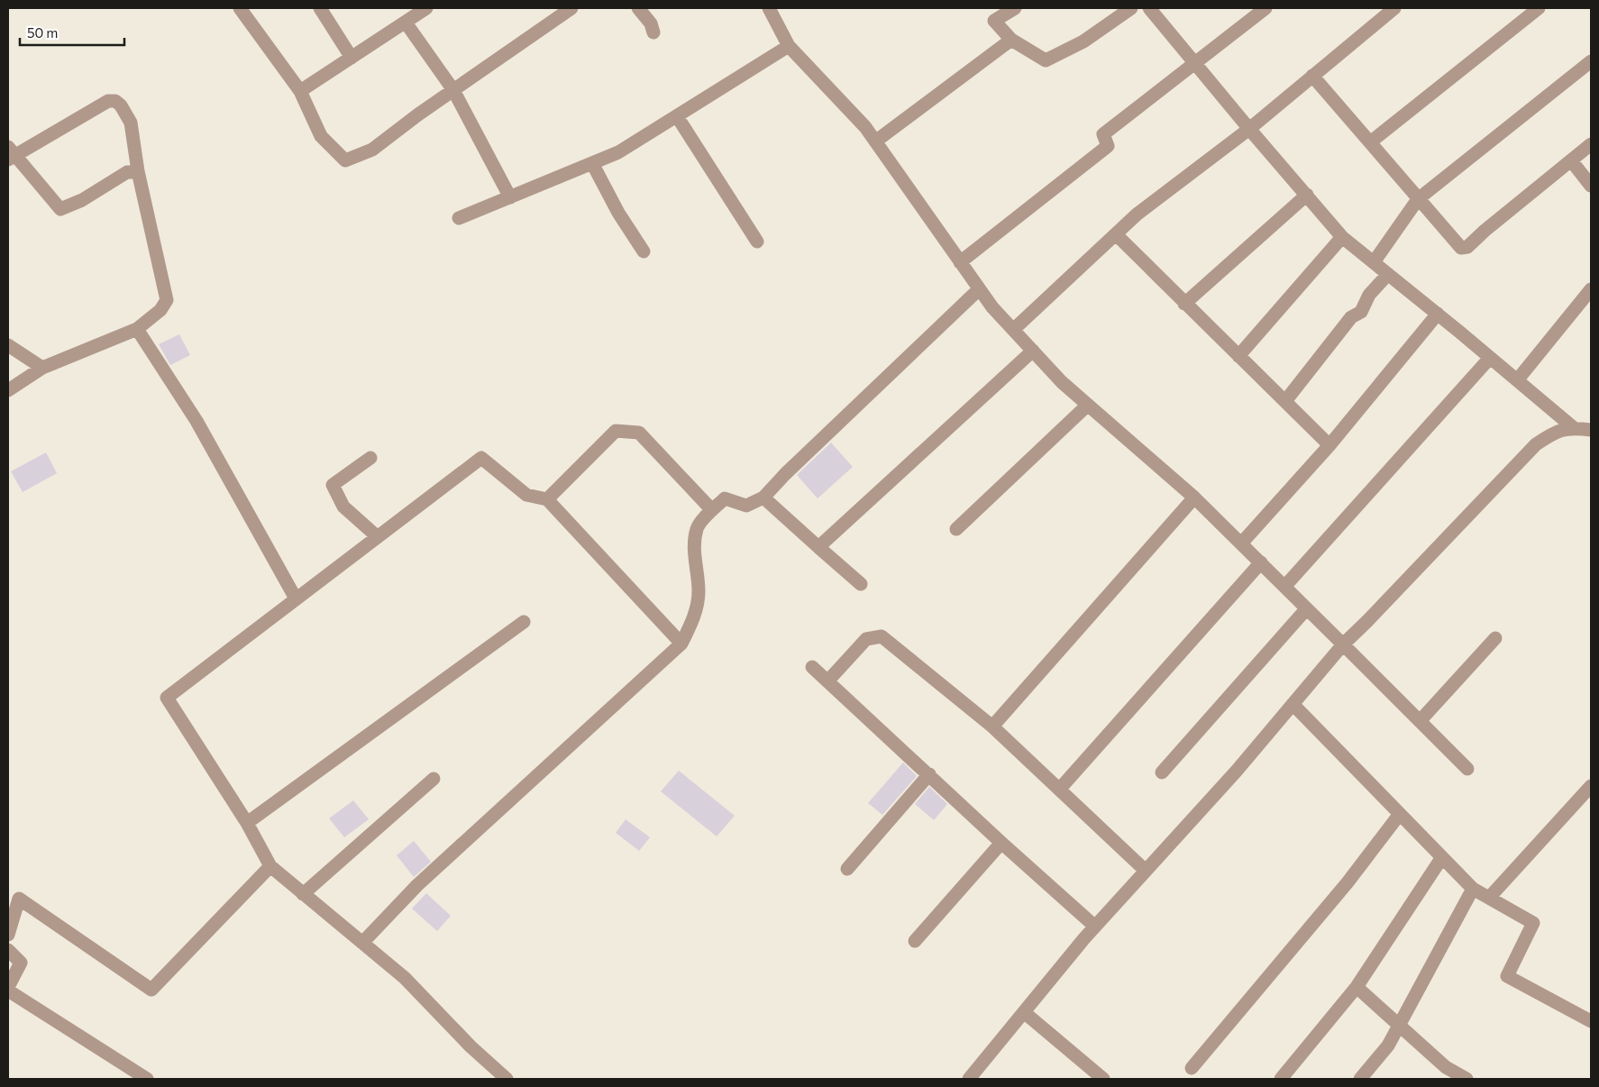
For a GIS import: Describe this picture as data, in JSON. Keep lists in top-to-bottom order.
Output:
{
  "scale_bar": "50 m"
}
